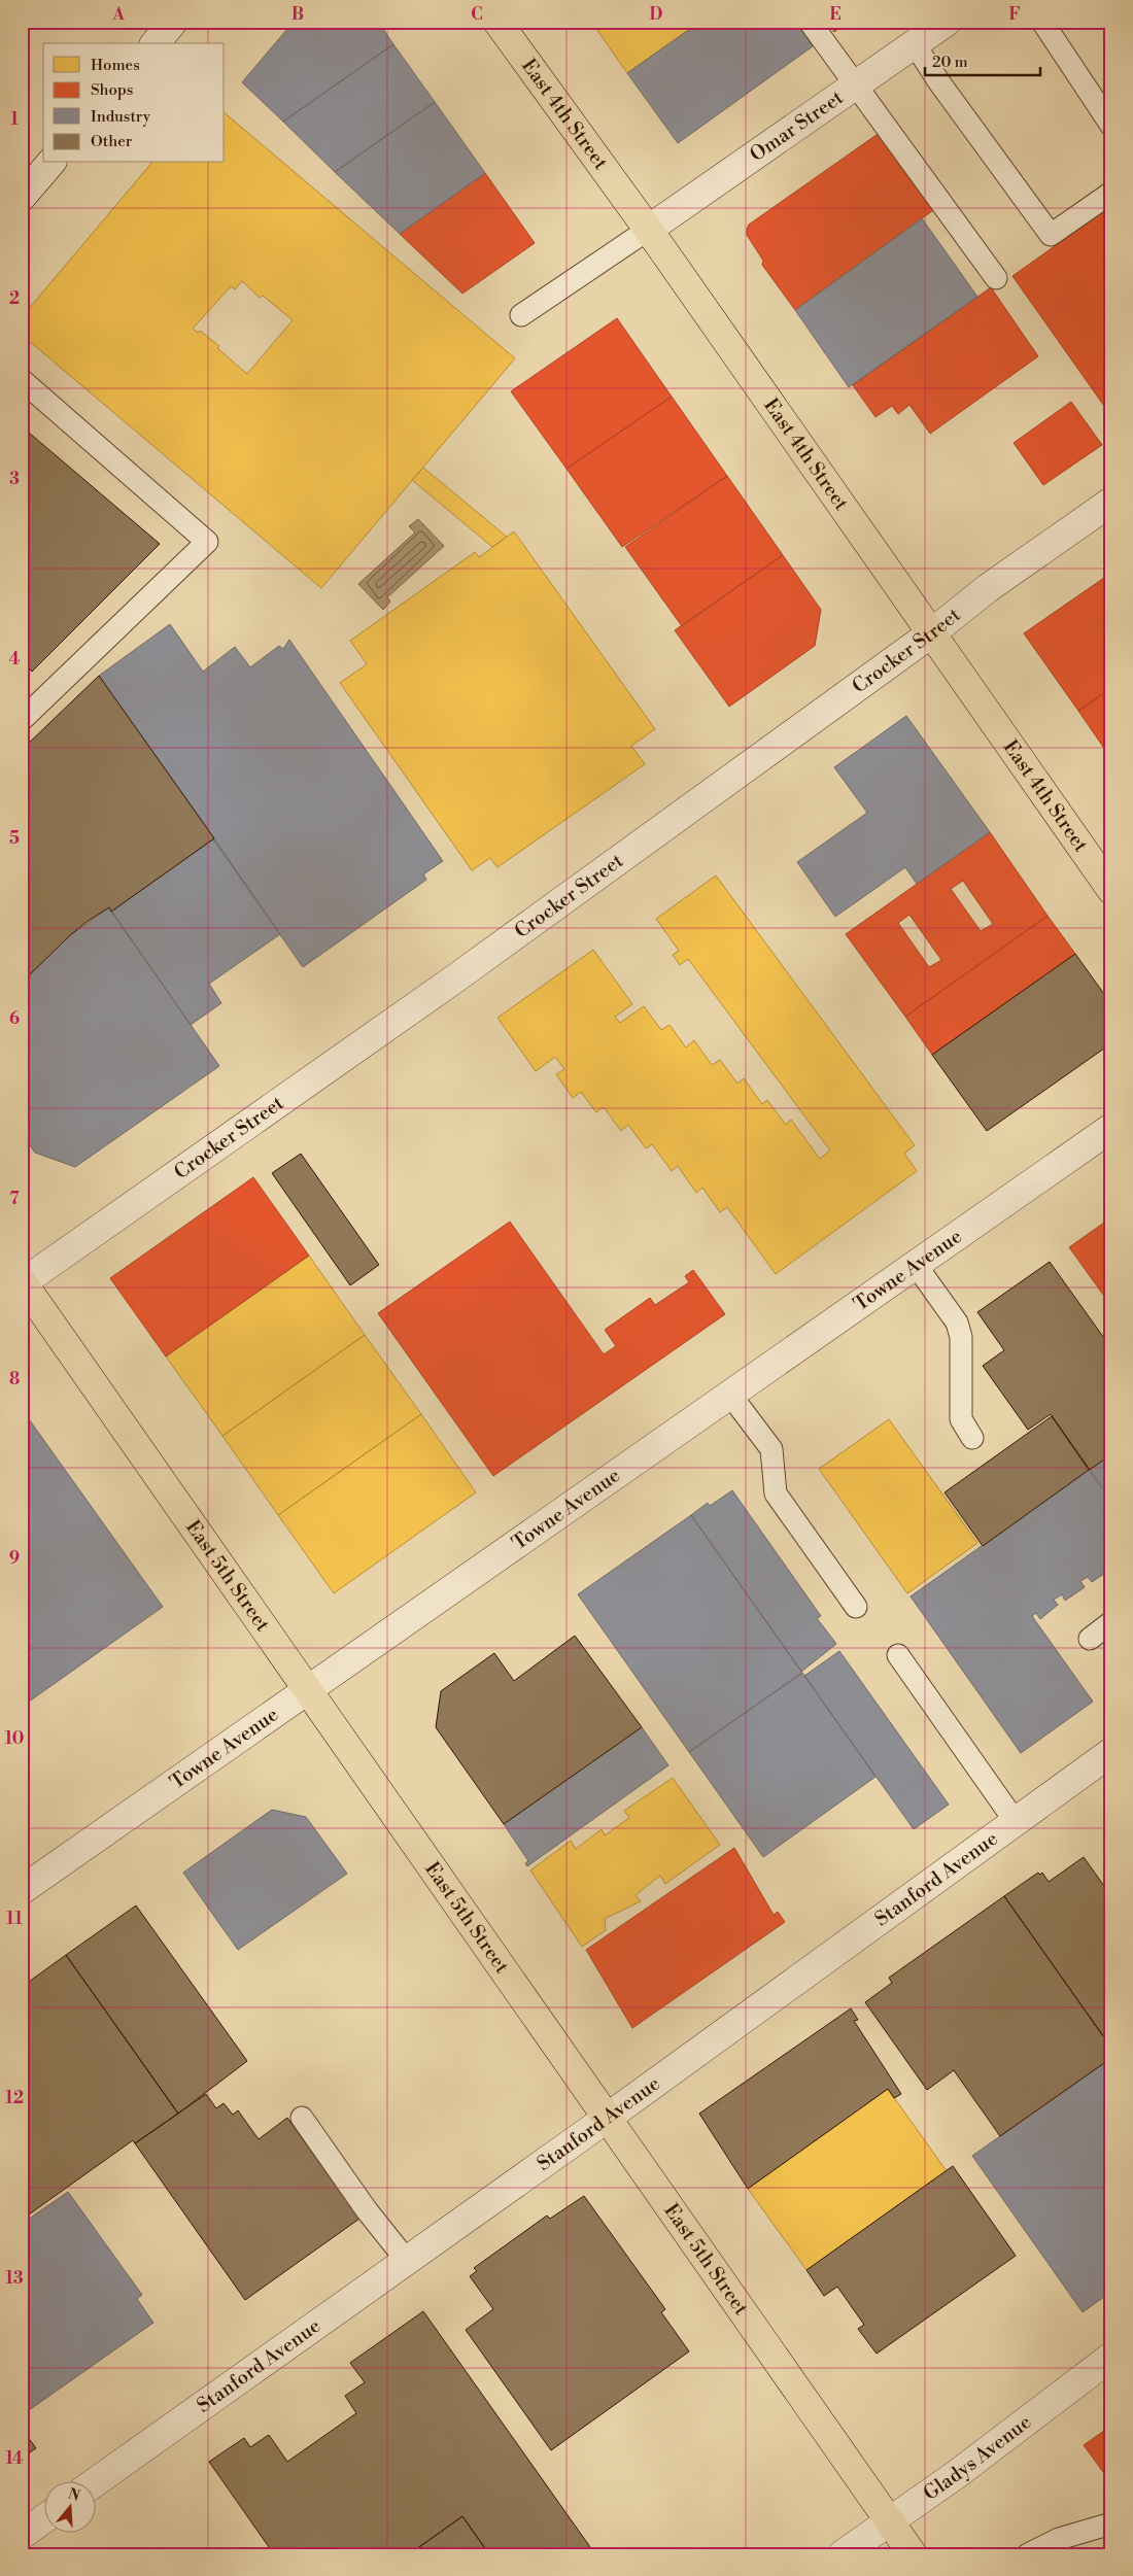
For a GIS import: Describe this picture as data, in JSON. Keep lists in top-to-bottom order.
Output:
{
  "streets": {
    "main road": ["East 4th Street", "East 5th Street"],
    "street": [
      "Omar Street",
      "Crocker Street",
      "Towne Avenue",
      "Stanford Avenue",
      "Gladys Avenue"
    ]
  },
  "crossings": [
    ["East 4th Street", "Omar Street"],
    ["East 4th Street", "Crocker Street"],
    ["Crocker Street", "East 5th Street"],
    ["Towne Avenue", "East 5th Street"],
    ["East 5th Street", "Stanford Avenue"],
    ["East 5th Street", "Gladys Avenue"]
  ],
  "legend": [
    "Homes",
    "Shops",
    "Industry",
    "Other"
  ],
  "scale_bar": "20 m",
  "north": "top",
  "grid": {
    "columns": [
      "A",
      "B",
      "C",
      "D",
      "E",
      "F"
    ],
    "rows": [
      "1",
      "2",
      "3",
      "4",
      "5",
      "6",
      "7",
      "8",
      "9",
      "10",
      "11",
      "12",
      "13",
      "14"
    ]
  }
}
